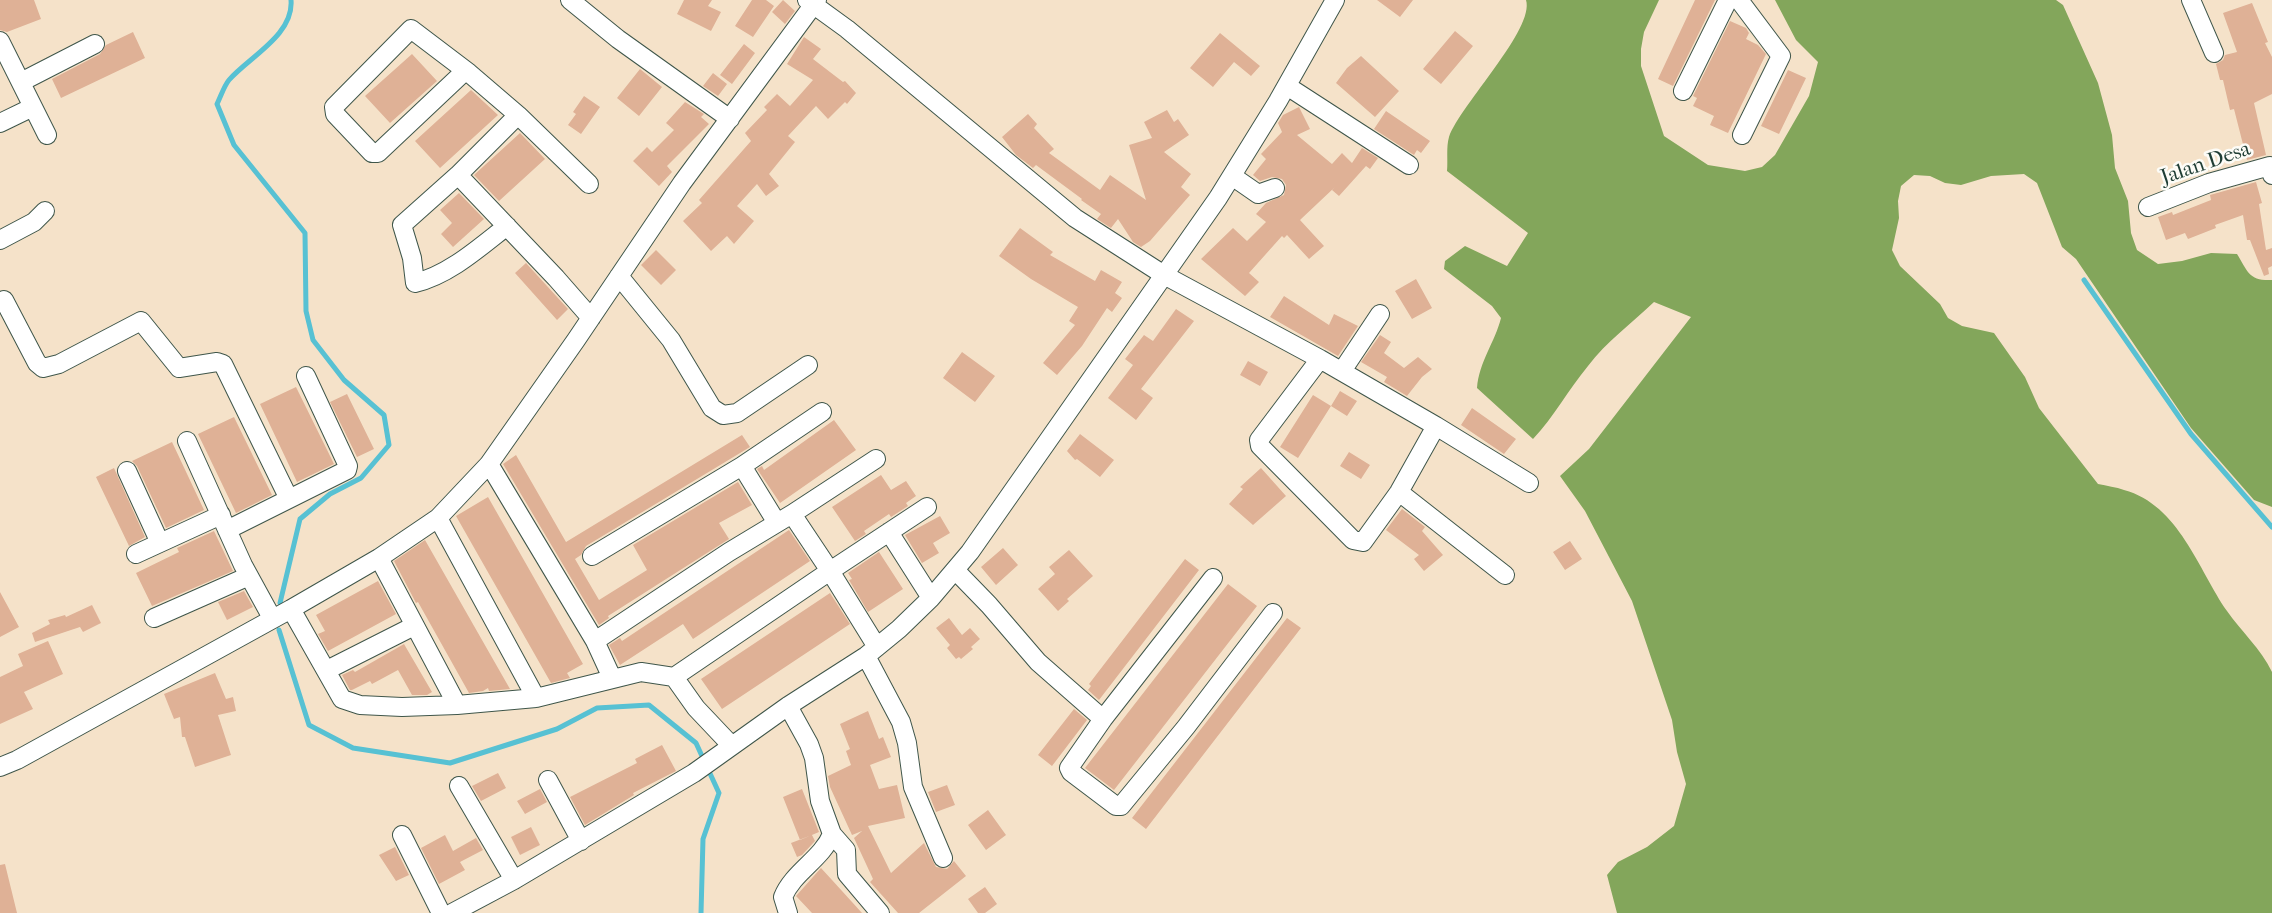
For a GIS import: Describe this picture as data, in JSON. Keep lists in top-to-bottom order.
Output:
{
  "streets": {
    "street": ["Jalan Desa"]
  }
}
